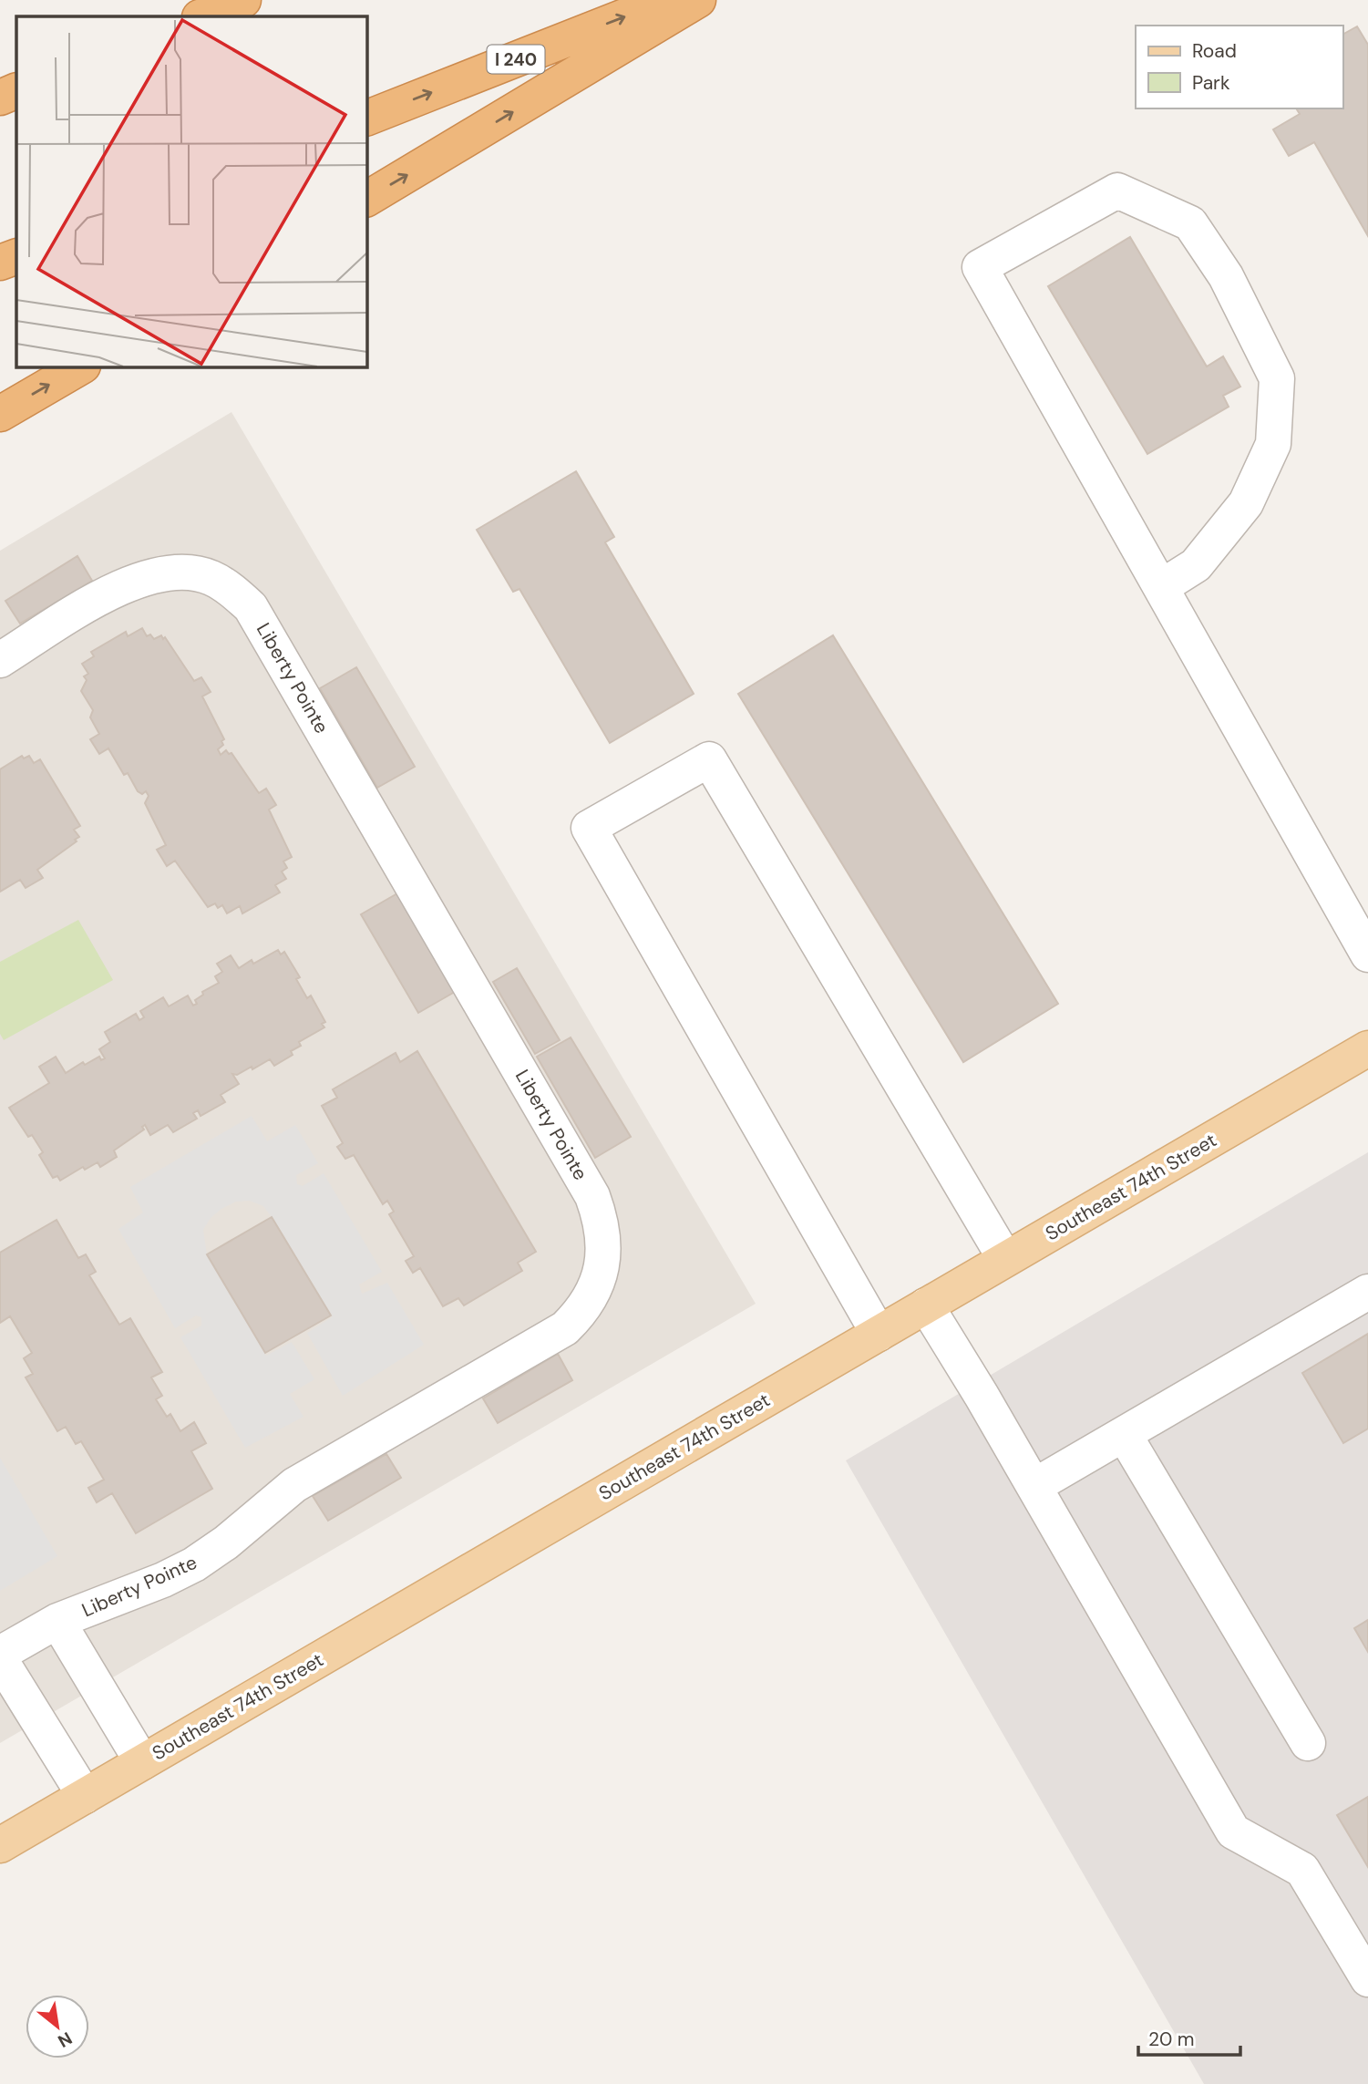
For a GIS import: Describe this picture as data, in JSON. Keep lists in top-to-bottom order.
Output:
{
  "streets": {
    "highway": ["I 240"],
    "main road": ["Southeast 74th Street"],
    "street": ["Liberty Pointe"]
  },
  "legend": ["Road", "Park"],
  "scale_bar": "20 m",
  "north": "bottom right"
}
